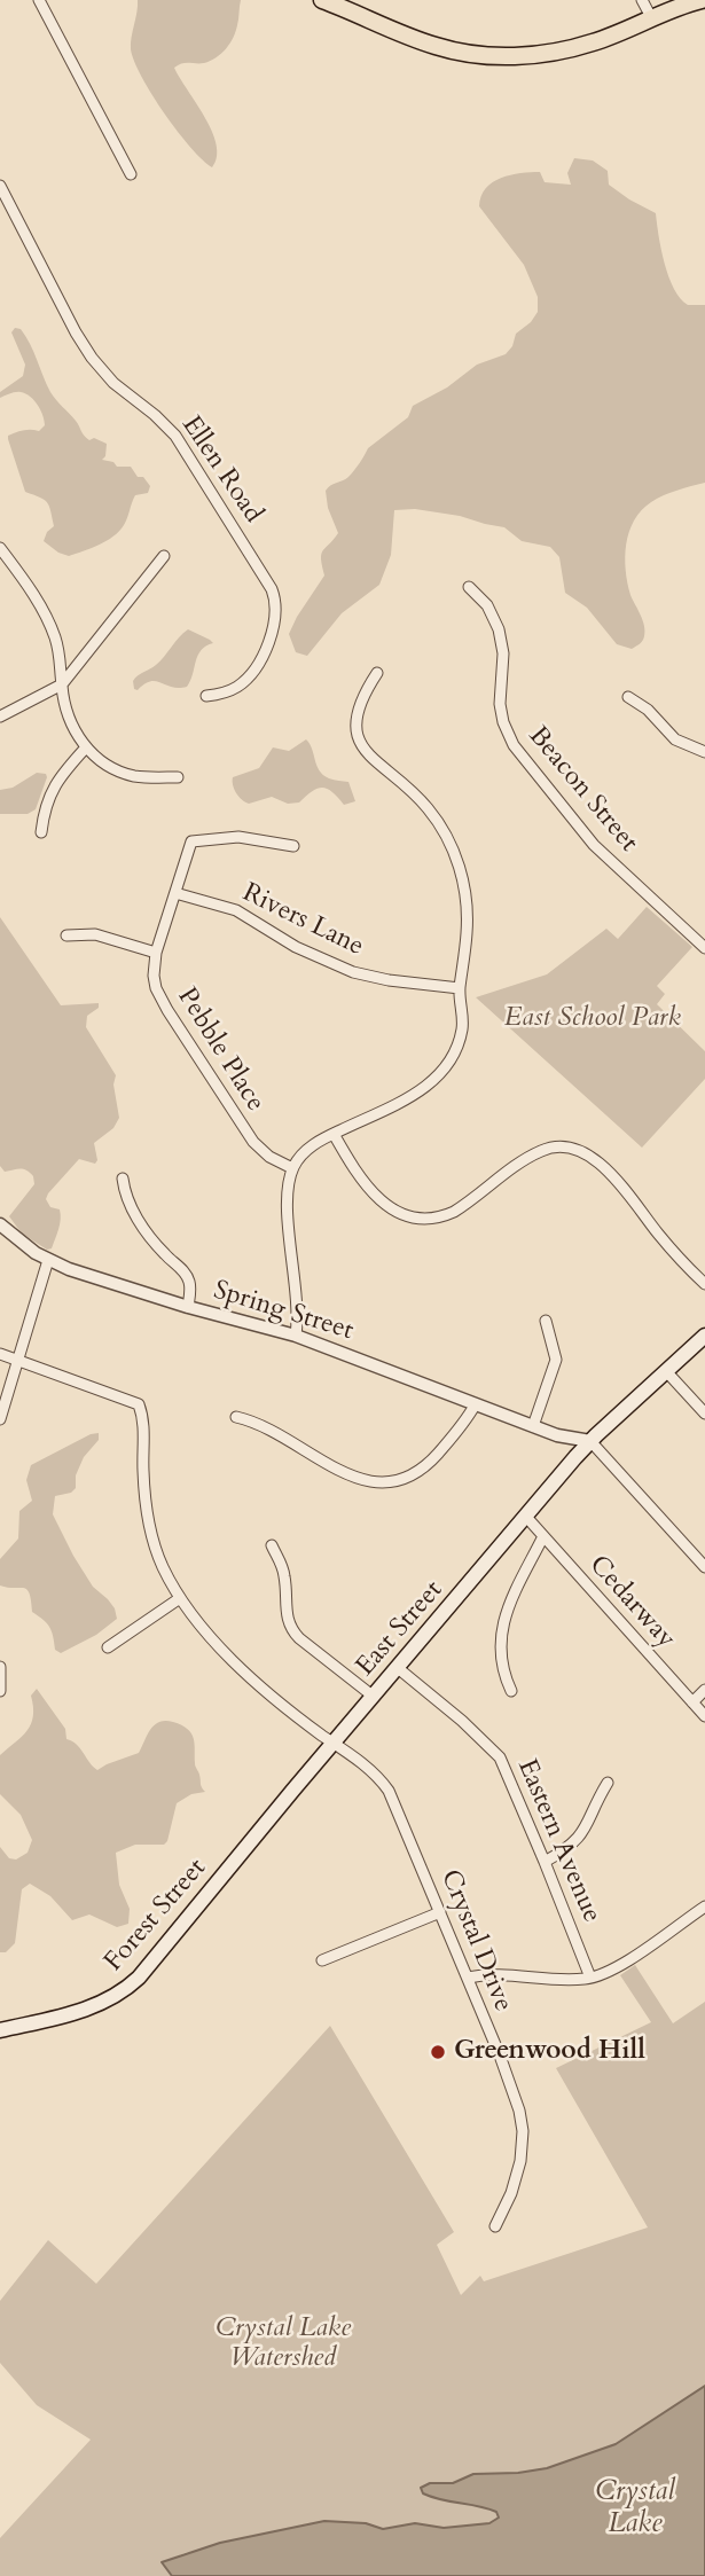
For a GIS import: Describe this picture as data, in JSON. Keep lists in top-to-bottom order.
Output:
{
  "streets": {
    "main road": ["East Street", "Forest Street"],
    "street": [
      "Ellen Road",
      "Beacon Street",
      "Rivers Lane",
      "Pebble Place",
      "Spring Street",
      "Cedarway",
      "Eastern Avenue",
      "Crystal Drive"
    ]
  },
  "crossings": [
    ["Rivers Lane", "Pebble Place"],
    ["Spring Street", "East Street"],
    ["Cedarway", "East Street"],
    ["East Street", "Eastern Avenue"],
    ["East Street", "Forest Street"],
    ["East Street", "Crystal Drive"]
  ],
  "water": ["Crystal Lake"],
  "parks": ["East School Park", "Crystal Lake Watershed"],
  "places": ["Greenwood Hill"]
}
